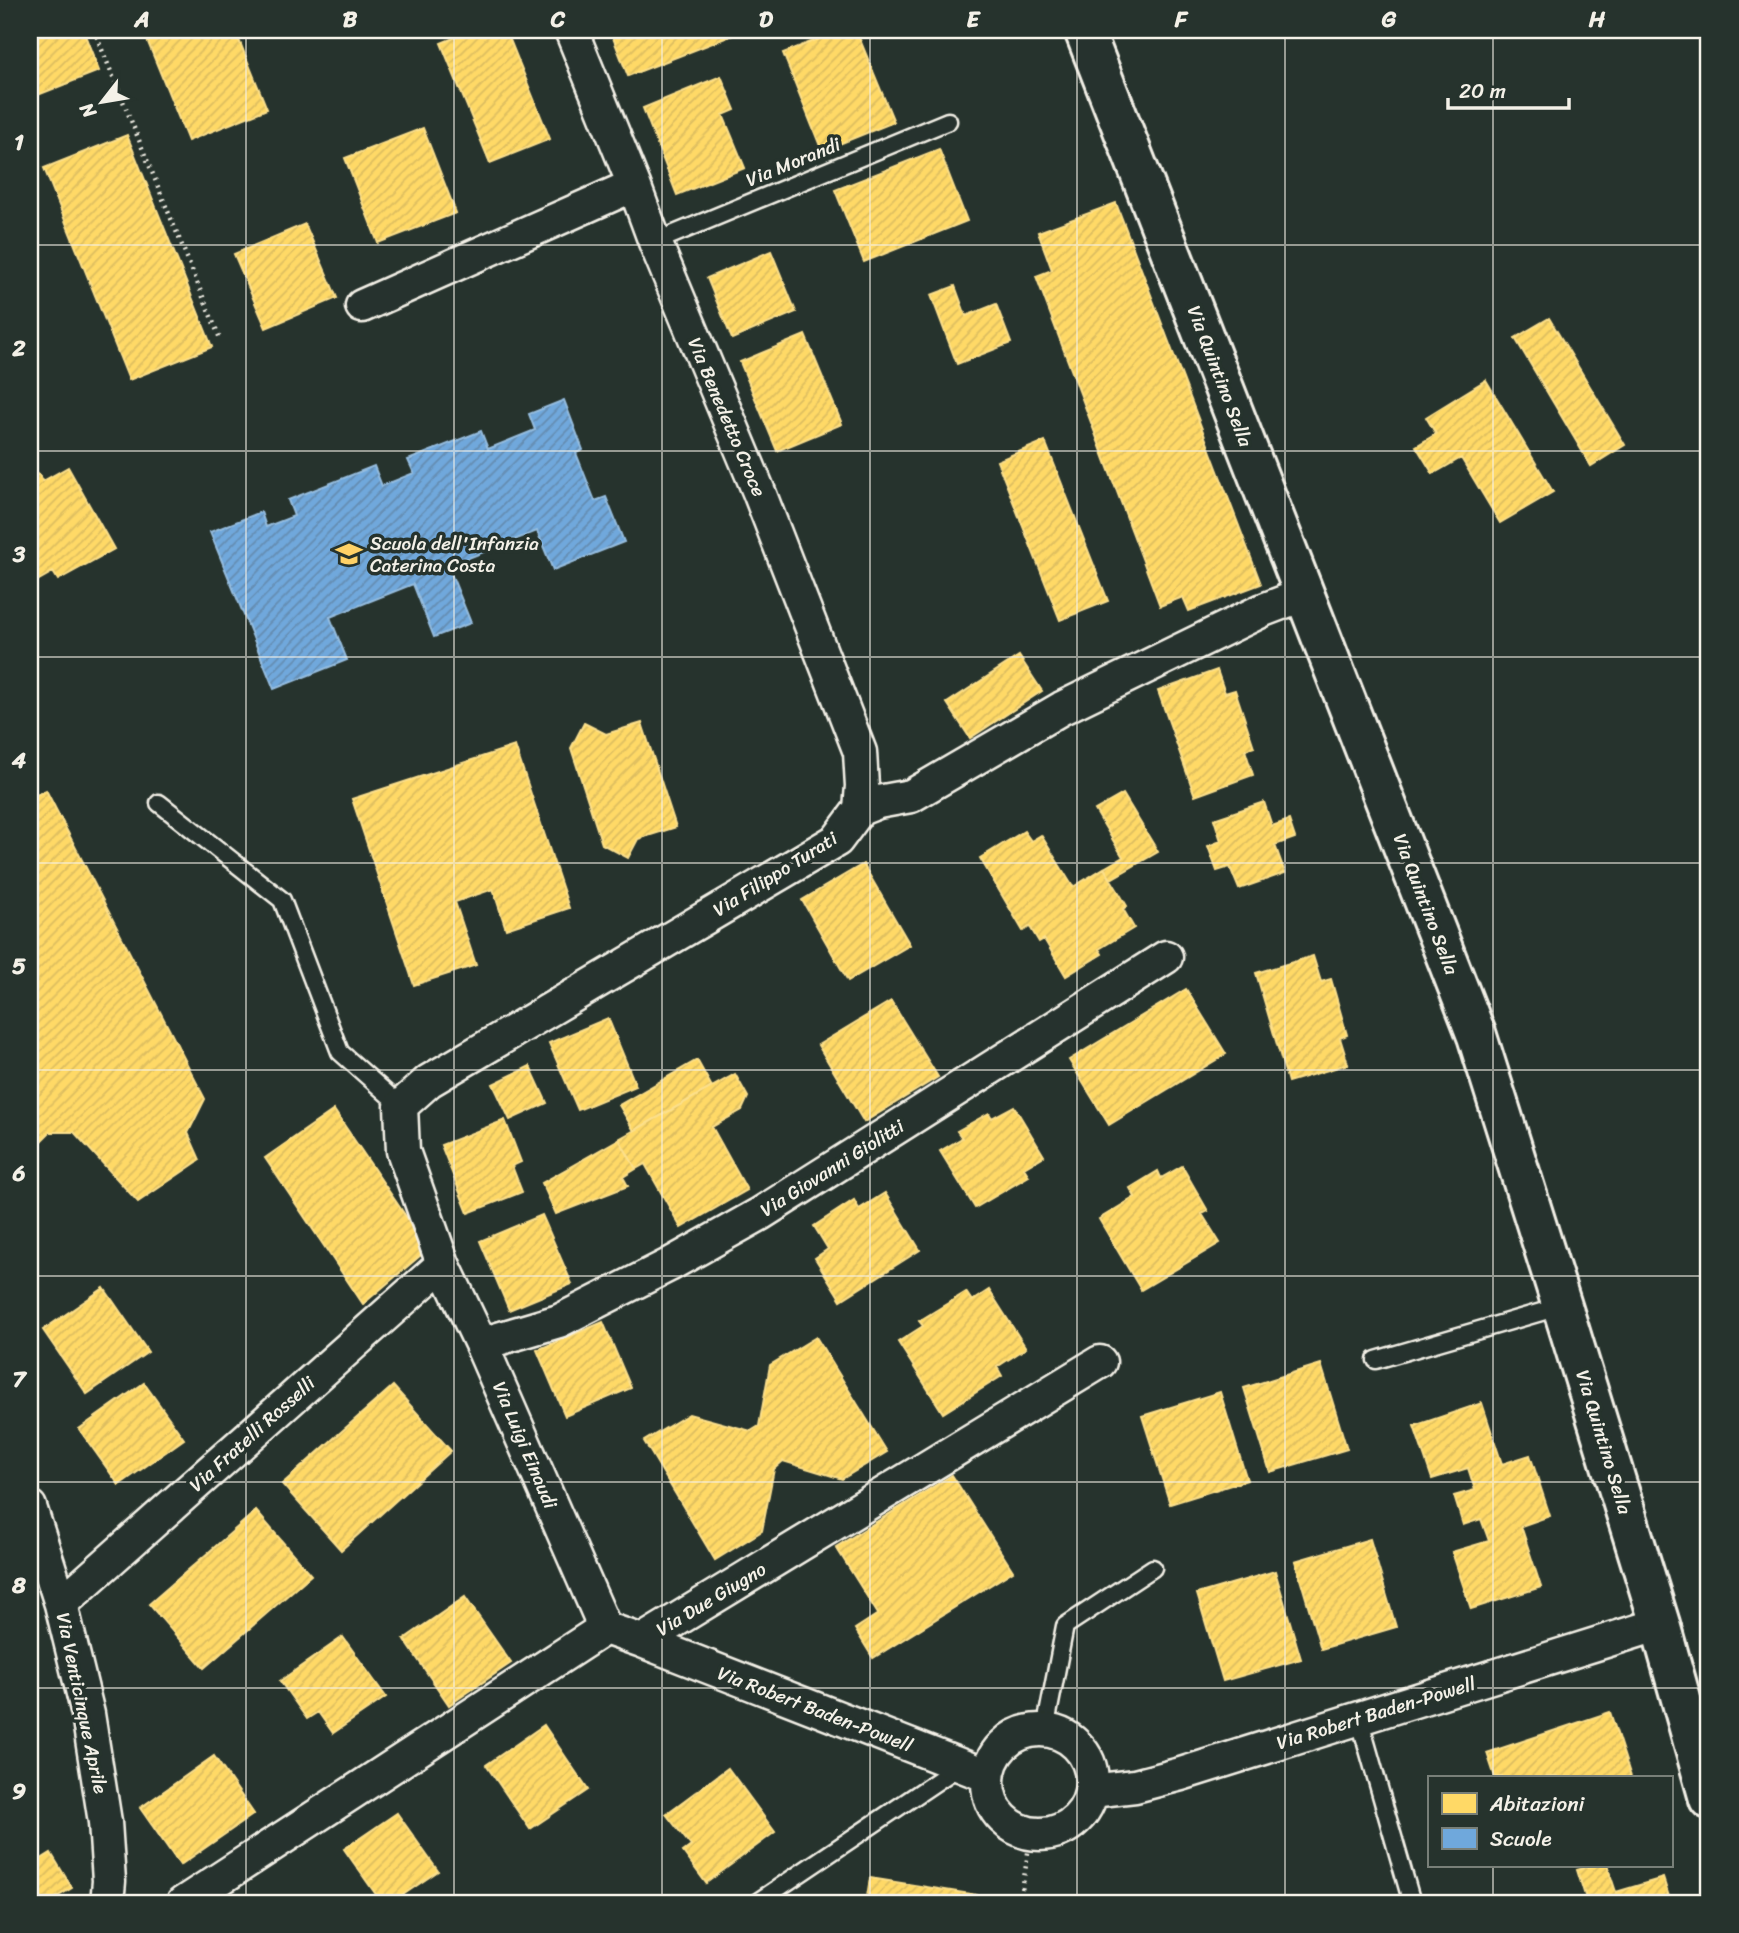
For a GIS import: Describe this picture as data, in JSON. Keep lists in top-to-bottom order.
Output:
{
  "streets": {
    "street": [
      "Via Quintino Sella",
      "Via Benedetto Croce",
      "Via Filippo Turati",
      "Via Giovanni Giolitti",
      "Via Fratelli Rosselli",
      "Via Luigi Einaudi",
      "Via Due Giugno",
      "Via Venticinque Aprile",
      "Via Robert Baden-Powell"
    ],
    "lane": ["Via Morandi"]
  },
  "crossings": [
    ["Via Morandi", "Via Benedetto Croce"],
    ["Via Quintino Sella", "Via Robert Baden-Powell"],
    ["Via Benedetto Croce", "Via Filippo Turati"],
    ["Via Giovanni Giolitti", "Via Luigi Einaudi"],
    ["Via Fratelli Rosselli", "Via Luigi Einaudi"],
    ["Via Fratelli Rosselli", "Via Venticinque Aprile"],
    ["Via Luigi Einaudi", "Via Due Giugno"],
    ["Via Due Giugno", "Via Robert Baden-Powell"]
  ],
  "places": {
    "school or university": ["Scuola dell'Infanzia Caterina Costa"]
  },
  "legend": ["Abitazioni", "Scuole"],
  "scale_bar": "20 m",
  "north": "bottom left",
  "grid": {
    "columns": [
      "A",
      "B",
      "C",
      "D",
      "E",
      "F",
      "G",
      "H"
    ],
    "rows": [
      "1",
      "2",
      "3",
      "4",
      "5",
      "6",
      "7",
      "8",
      "9"
    ]
  }
}
